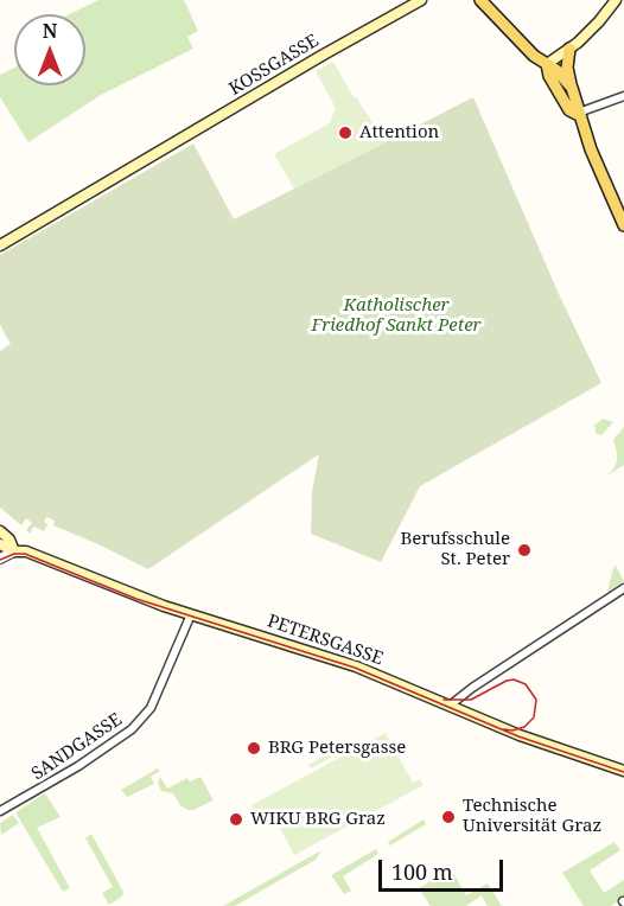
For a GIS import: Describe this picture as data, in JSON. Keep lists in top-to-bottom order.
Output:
{
  "streets": {
    "main road": ["KOSSGASSE", "PETERSGASSE"],
    "street": ["SANDGASSE"]
  },
  "crossings": [
    ["PETERSGASSE", "SANDGASSE"]
  ],
  "parks": ["Katholischer Friedhof Sankt Peter"],
  "places": [
    "Attention",
    "Berufsschule St. Peter",
    "BRG Petersgasse",
    "Technische Universität Graz",
    "WIKU BRG Graz"
  ],
  "scale_bar": "100 m",
  "north": "top"
}
